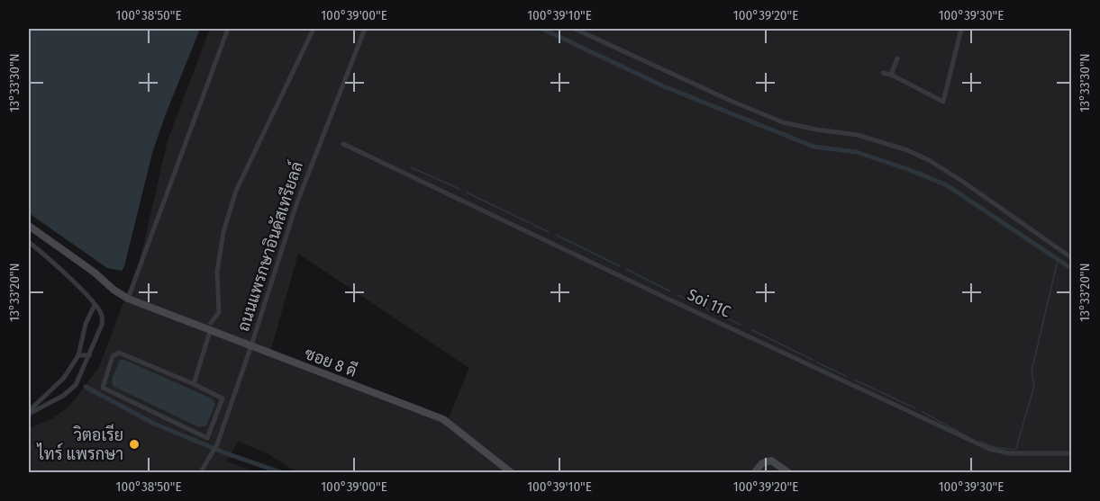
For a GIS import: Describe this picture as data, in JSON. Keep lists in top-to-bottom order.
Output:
{
  "streets": {
    "street": ["ถนนแพรกษาอินดัสเทรียลล์", "Soi 11C", "ซอย 8 ดี"]
  },
  "crossings": [
    ["ถนนแพรกษาอินดัสเทรียลล์", "ซอย 8 ดี"]
  ],
  "places": ["วิตอเรีย ไทร์ แพรกษา"],
  "coordinates": [
    "100°38'50\"E",
    "100°39'00\"E",
    "100°39'10\"E",
    "100°39'20\"E",
    "100°39'30\"E",
    "13°33'30\"N",
    "13°33'20\"N"
  ]
}
